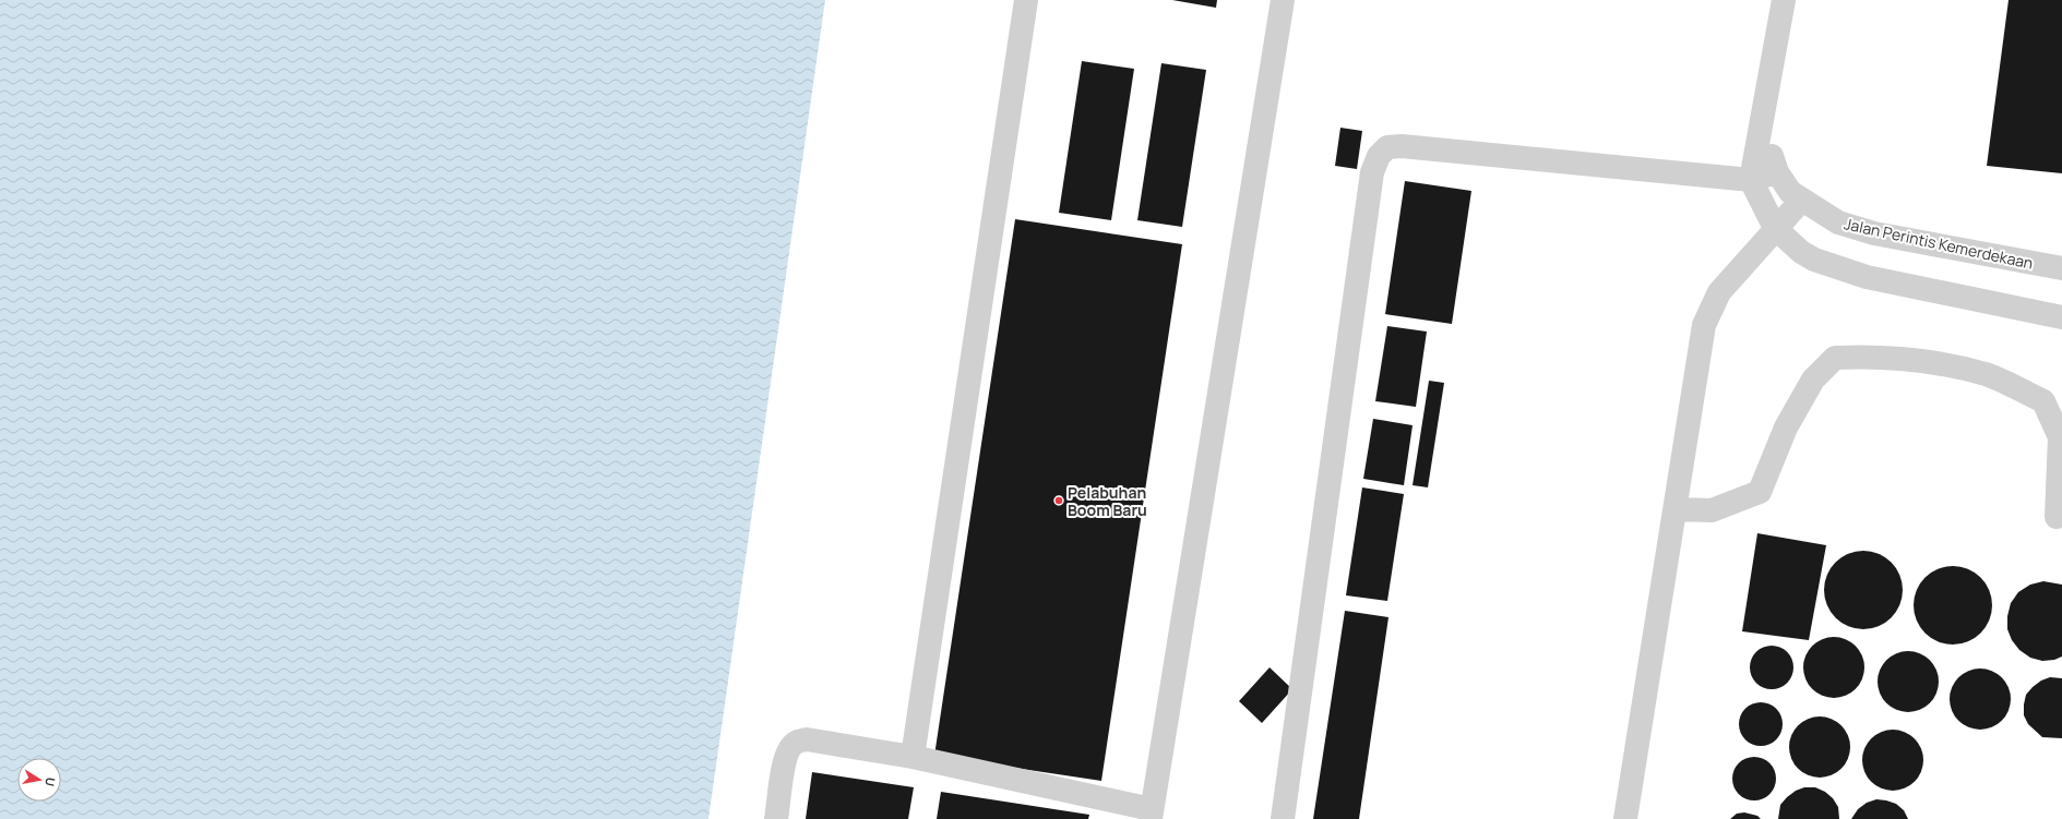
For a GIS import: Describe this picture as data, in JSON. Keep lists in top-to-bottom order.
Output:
{
  "streets": {
    "street": ["Jalan Perintis Kemerdekaan"]
  },
  "places": ["Pelabuhan Boom Baru"],
  "north": "right"
}
